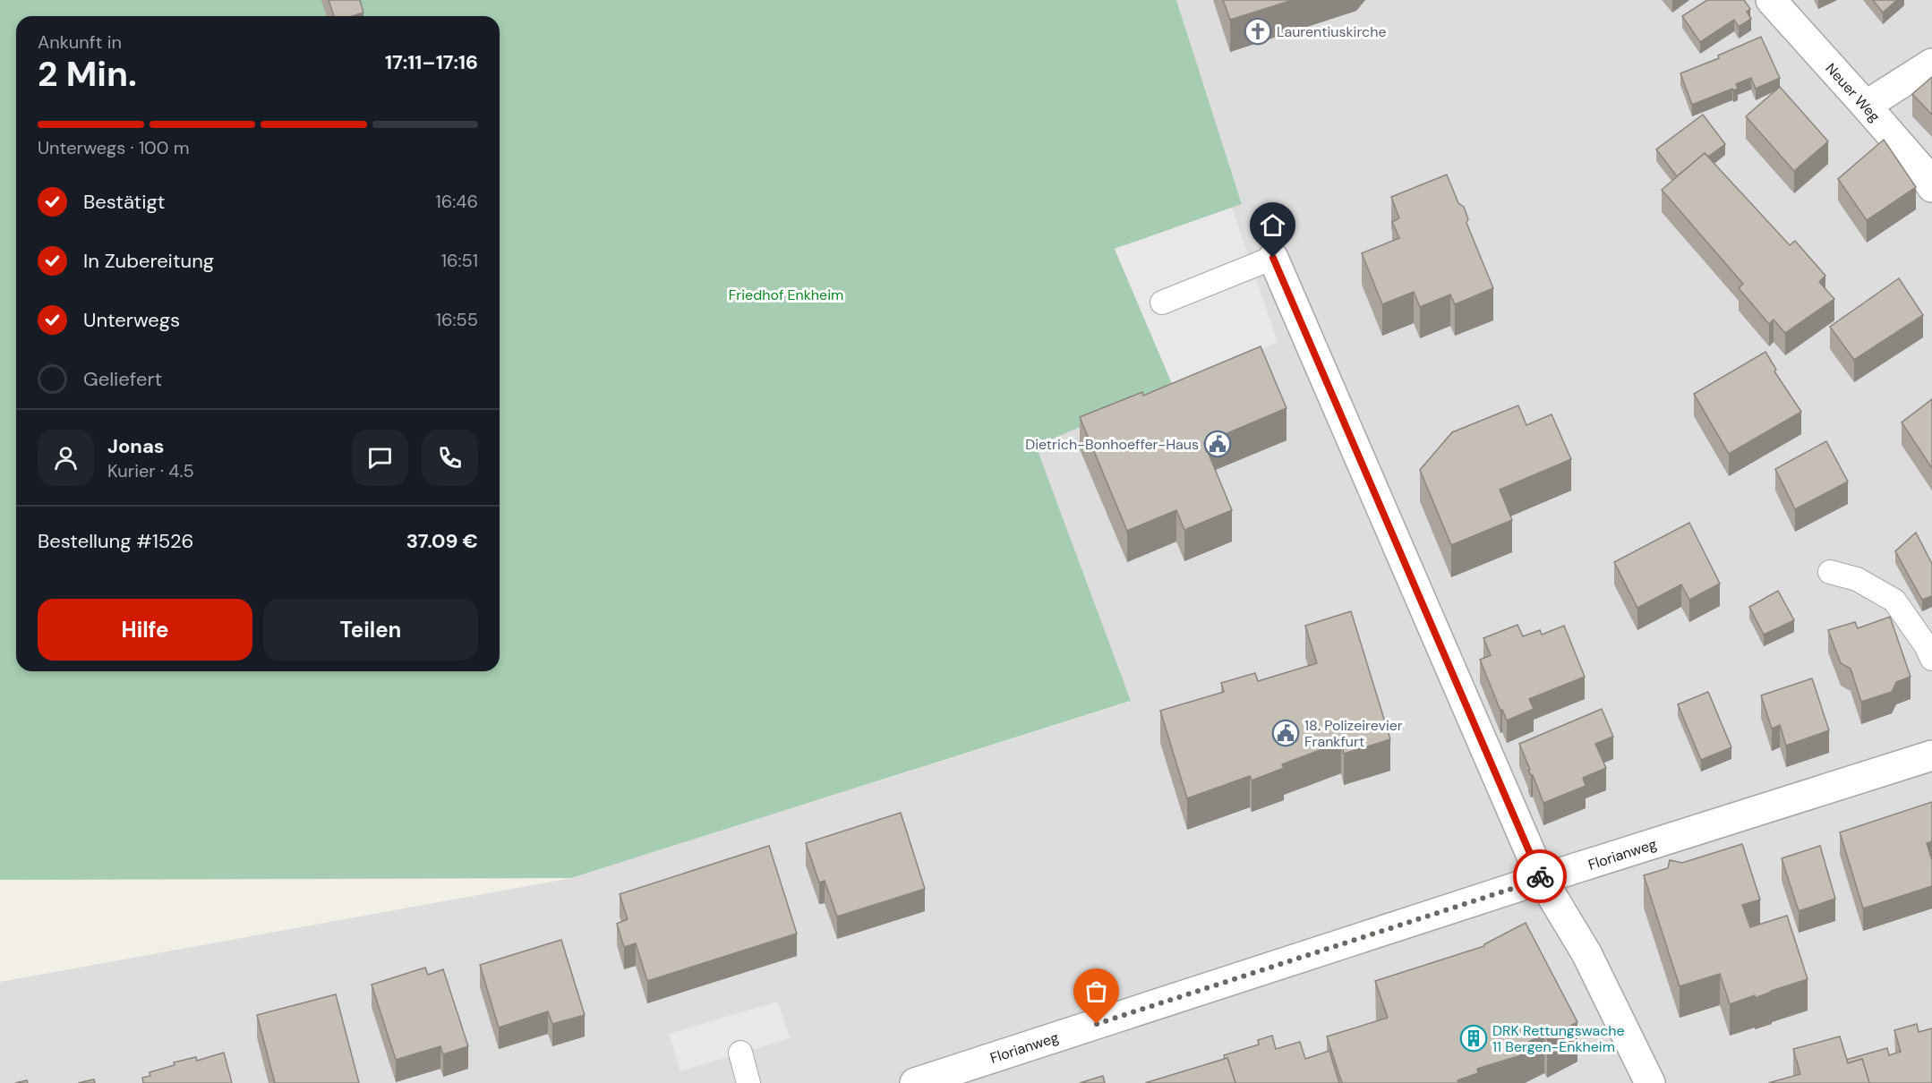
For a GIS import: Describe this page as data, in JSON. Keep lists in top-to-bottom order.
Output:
{
  "streets": {
    "street": ["Neuer Weg", "Florianweg"]
  },
  "parks": ["Friedhof Enkheim"],
  "places": {
    "church": ["Laurentiuskirche"],
    "public building": ["Dietrich-Bonhoeffer-Haus", "18. Polizeirevier Frankfurt"],
    "building": ["DRK Rettungswache 11 Bergen-Enkheim"]
  },
  "page": {
    "heading": ["2 Min.", "Ankunft in", "17:11–17:16"],
    "panel": [
      "Jonas",
      "Kurier · 4.5",
      "Bestellung #1526",
      "37.09 €"
    ],
    "bar": "Unterwegs · 100 m",
    "list": [
      ["Bestätigt", "16:46"],
      ["In Zubereitung", "16:51"],
      ["Unterwegs", "16:55"],
      "Geliefert"
    ],
    "buttons": ["Hilfe", "Teilen"]
  }
}
